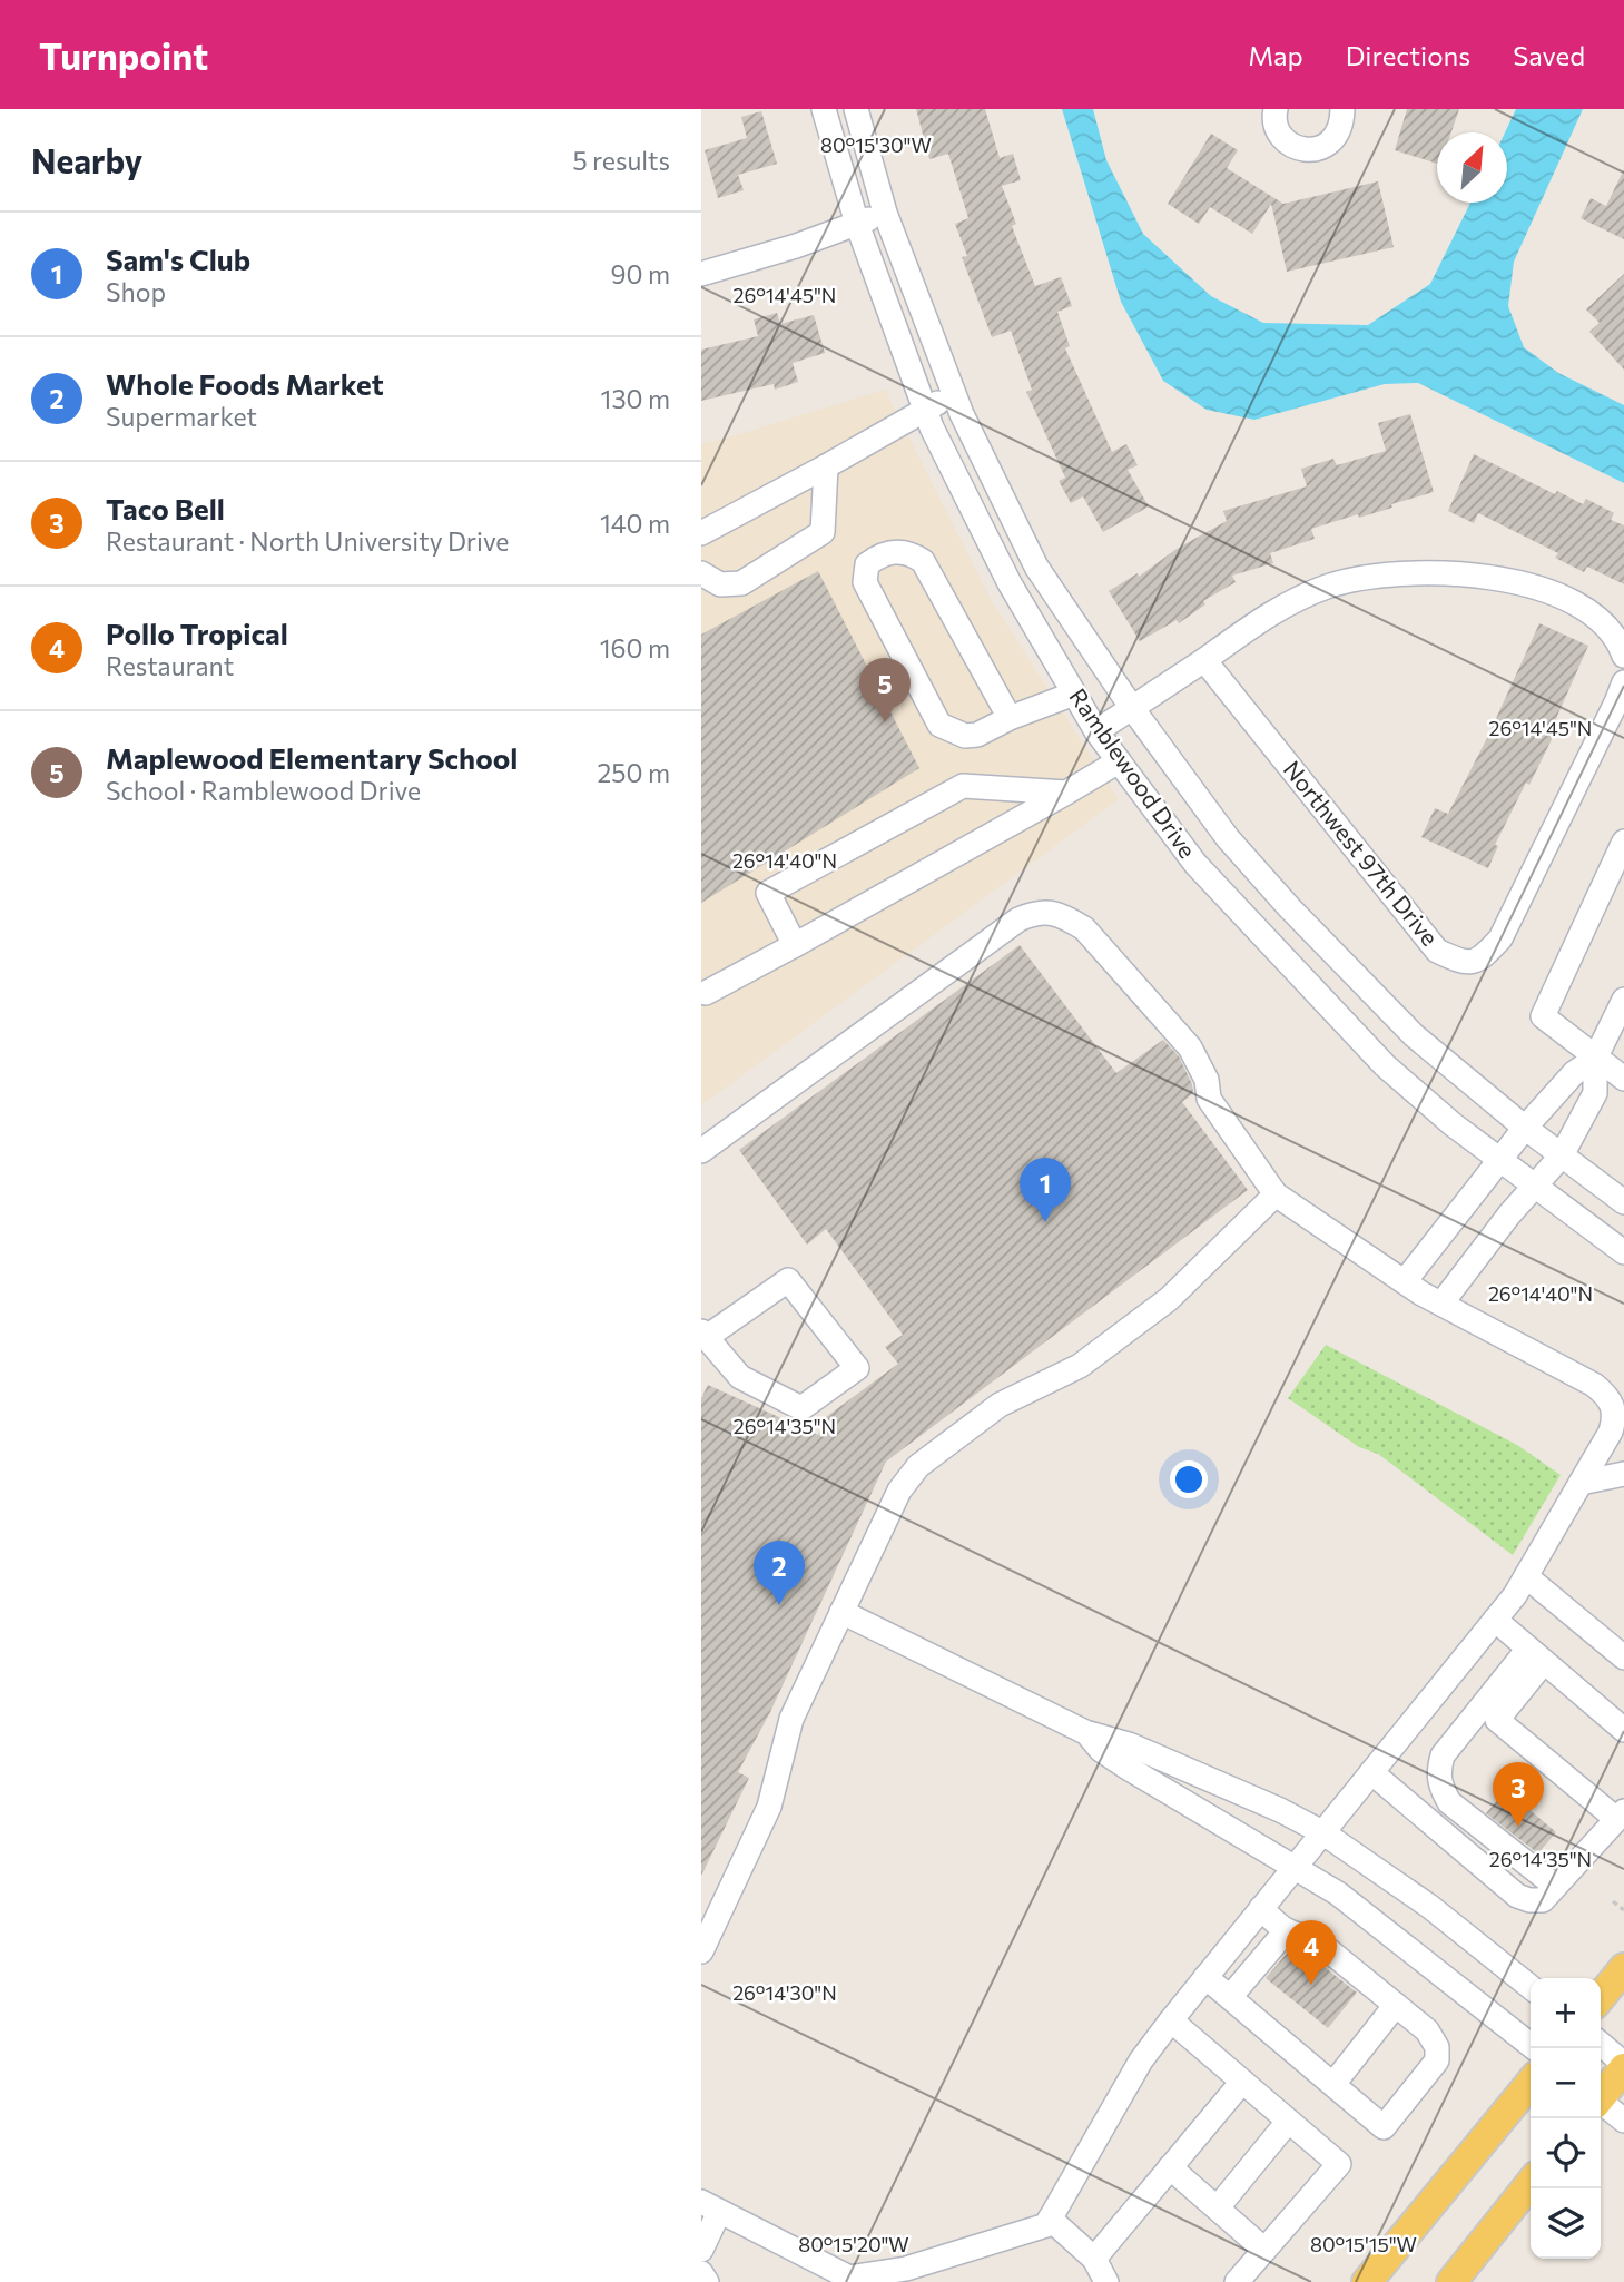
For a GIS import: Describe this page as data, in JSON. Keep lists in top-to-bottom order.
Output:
{
  "streets": {
    "street": ["Ramblewood Drive", "Northwest 97th Drive"]
  },
  "north": "top right",
  "page": {
    "header": "Turnpoint",
    "nav": ["Map", "Directions", "Saved"],
    "heading": ["Nearby", "5 results"],
    "list": [
      {
        "mark": "1",
        "name": "Sam's Club",
        "note": "Shop",
        "value": "90 m"
      },
      {
        "mark": "2",
        "name": "Whole Foods Market",
        "note": "Supermarket",
        "value": "130 m"
      },
      {
        "mark": "3",
        "name": "Taco Bell",
        "note": "Restaurant · North University Drive",
        "value": "140 m"
      },
      {
        "mark": "4",
        "name": "Pollo Tropical",
        "note": "Restaurant",
        "value": "160 m"
      },
      {
        "mark": "5",
        "name": "Maplewood Elementary School",
        "note": "School · Ramblewood Drive",
        "value": "250 m"
      }
    ],
    "pins": [
      "5",
      "1",
      "2",
      "3",
      "4"
    ],
    "map_buttons": ["+", "−"]
  },
  "coordinates": [
    "80°15'30\"W",
    "26°14'45\"N",
    "26°14'40\"N",
    "26°14'35\"N",
    "26°14'30\"N",
    "80°15'20\"W",
    "80°15'15\"W"
  ]
}
